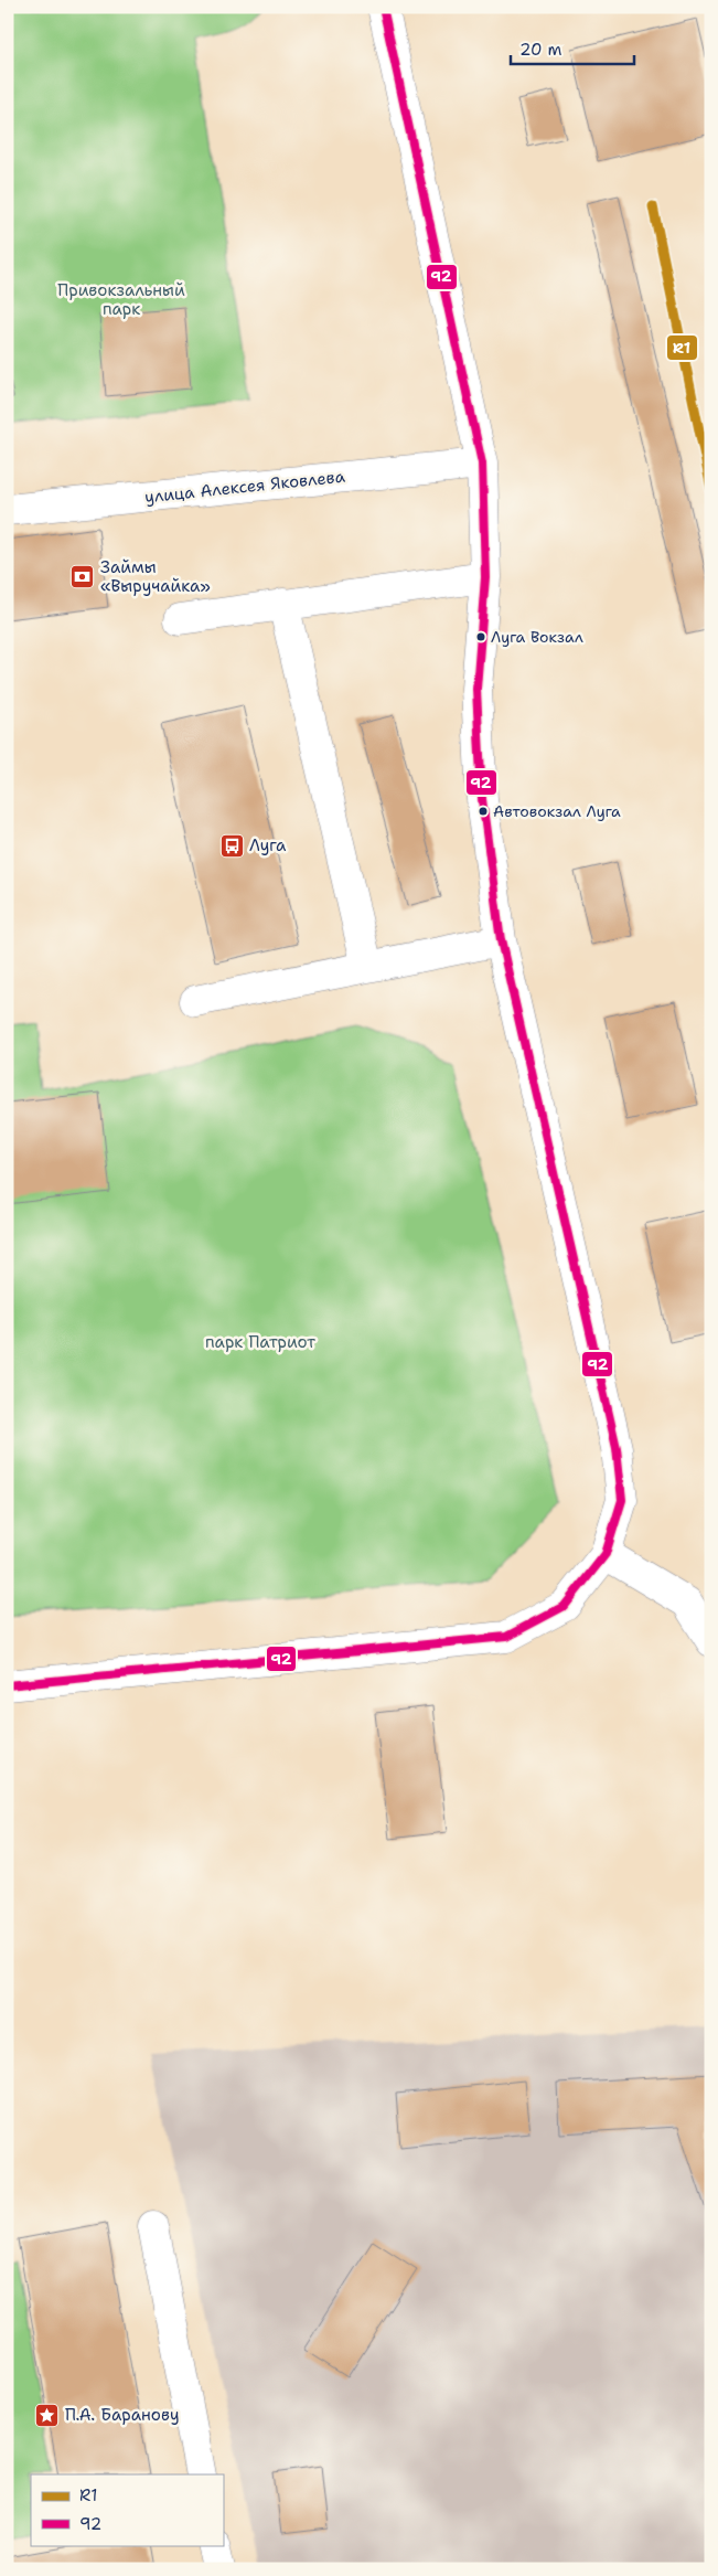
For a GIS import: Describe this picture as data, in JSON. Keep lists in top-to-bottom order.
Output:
{
  "streets": {
    "street": ["улица Алексея Яковлева"]
  },
  "parks": ["Привокзальный парк", "парк Патриот"],
  "places": {
    "bank": ["Займы «Выручайка»"],
    "other": ["Луга Вокзал", "Автовокзал Луга"],
    "bus stop": ["Луга"],
    "place": ["П.А. Баранову"]
  },
  "lines": ["transit line 92", "transit line R1"],
  "legend": ["R1", "92"],
  "scale_bar": "20 m"
}
